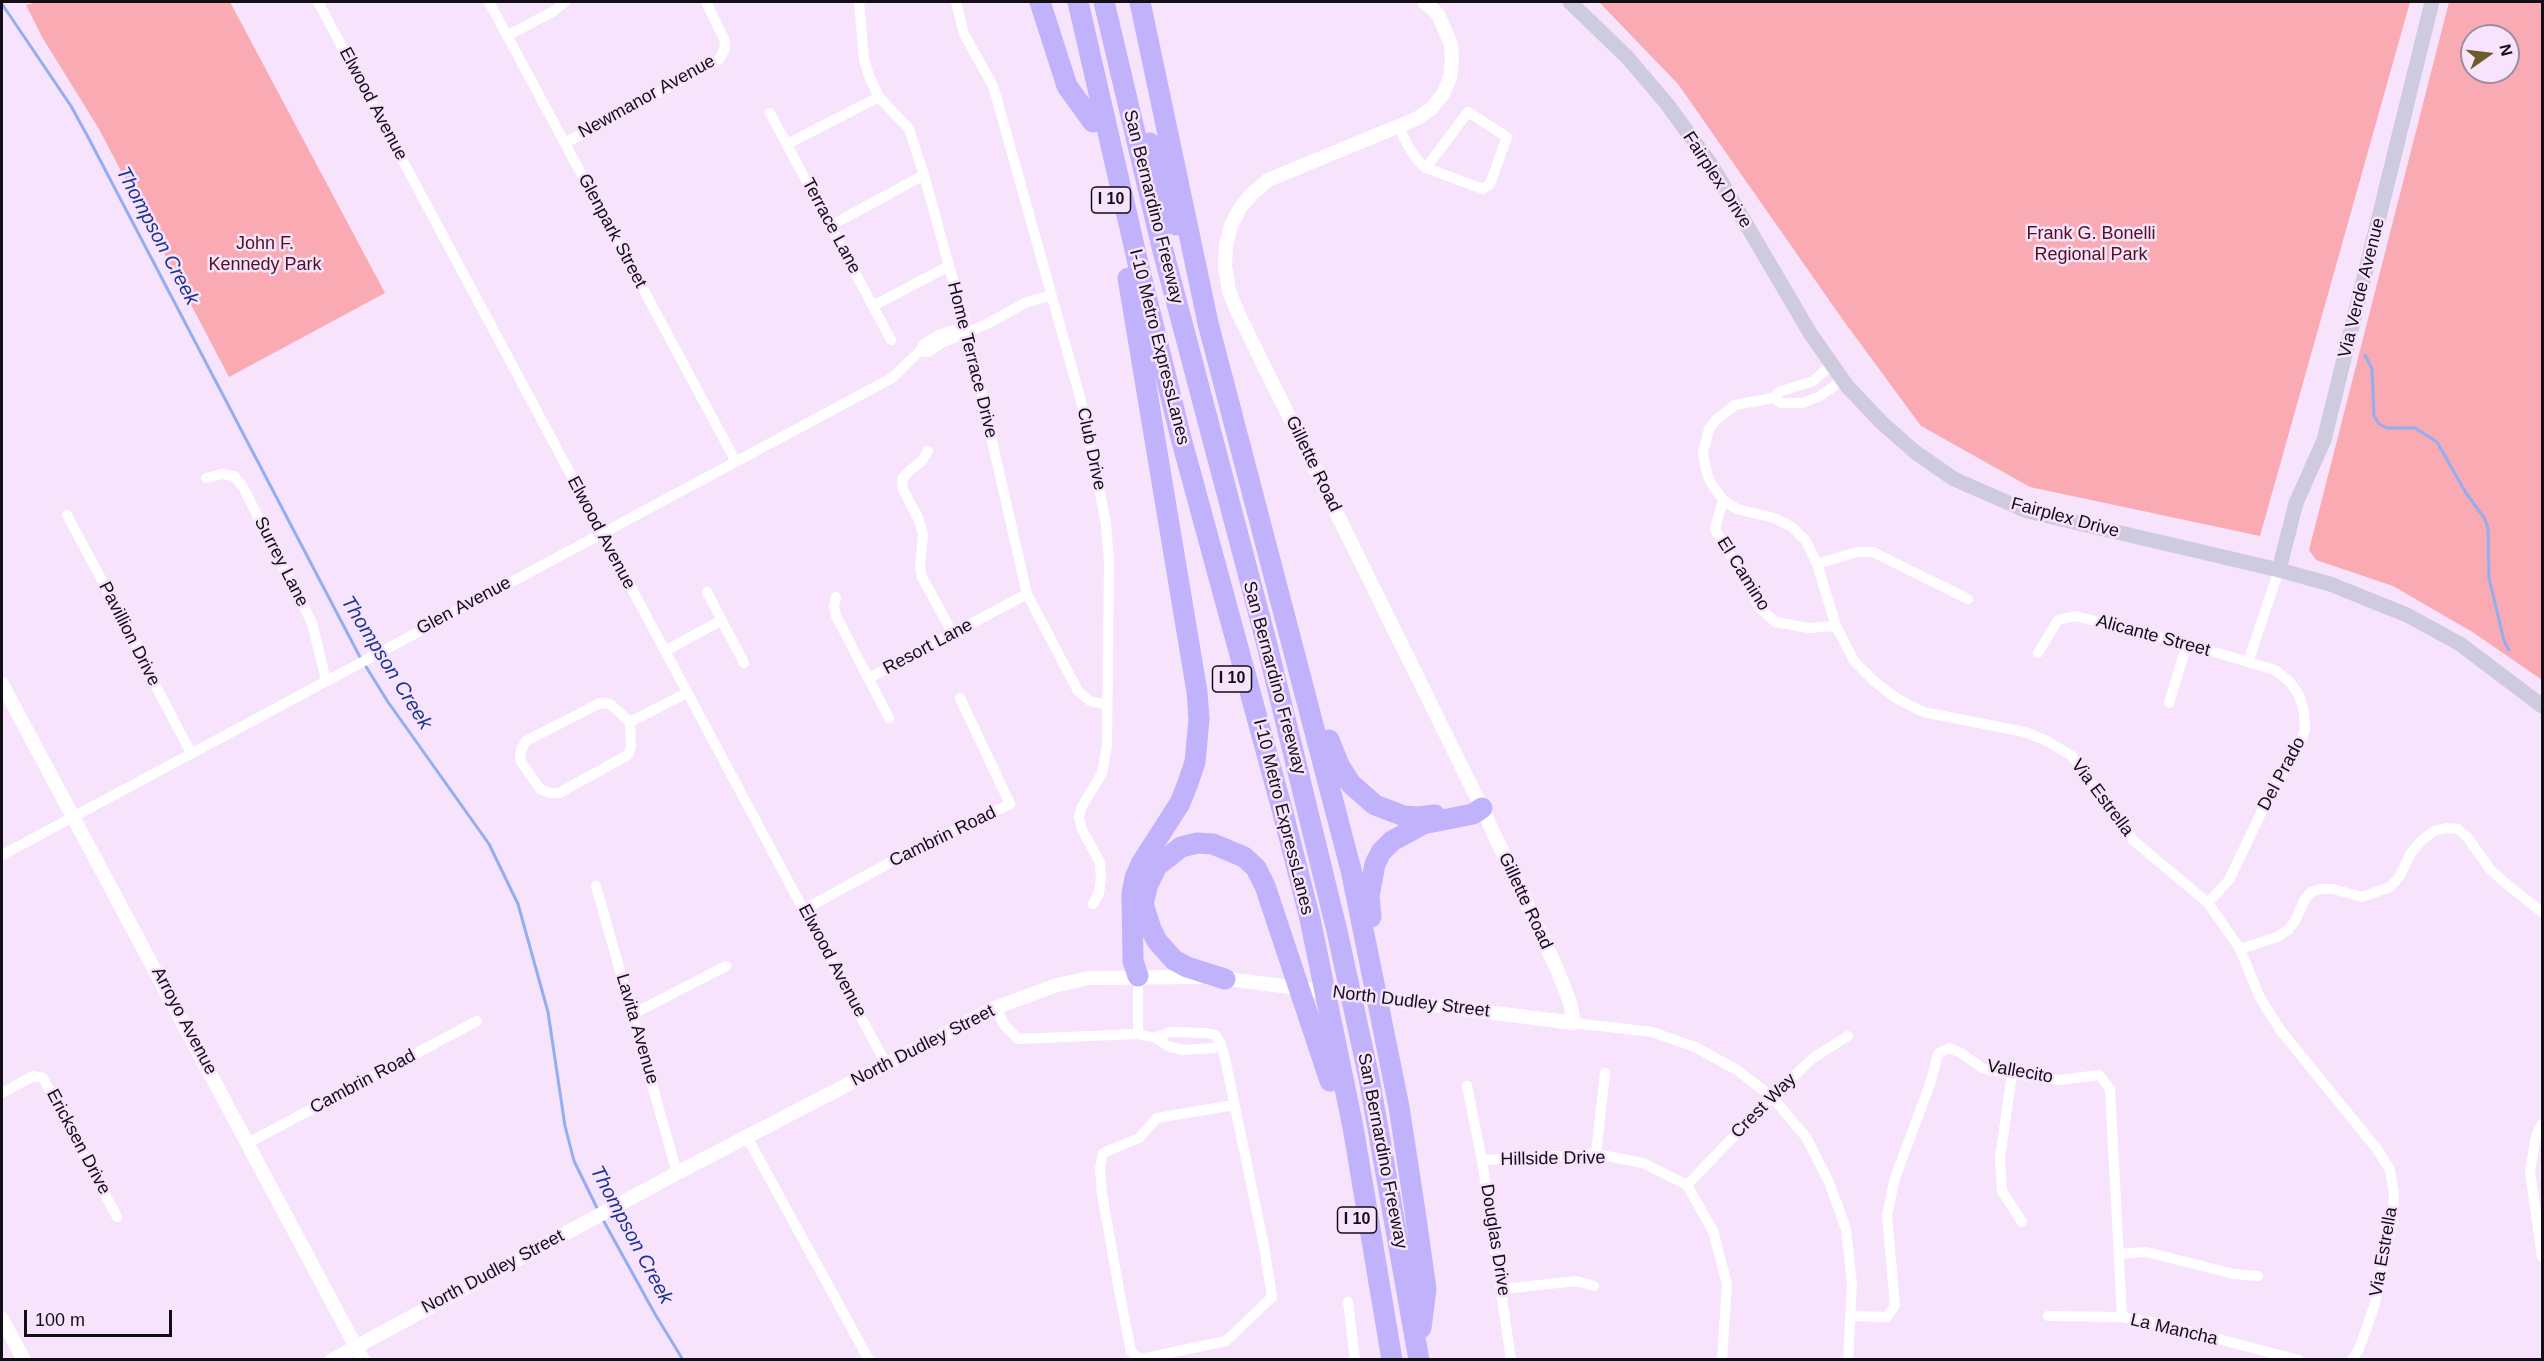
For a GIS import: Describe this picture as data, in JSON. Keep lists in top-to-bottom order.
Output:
{
  "streets": {
    "highway": ["I 10", "San Bernardino Freeway", "I-10 Metro ExpressLanes"],
    "main road": ["Fairplex Drive", "Via Verde Avenue"],
    "street": [
      "Newmanor Avenue",
      "Elwood Avenue",
      "Terrace Lane",
      "Glenpark Street",
      "Home Terrace Drive",
      "Club Drive",
      "Gillette Road",
      "Surrey Lane",
      "El Camino",
      "Glen Avenue",
      "Pavillion Drive",
      "Alicante Street",
      "Resort Lane",
      "Del Prado",
      "Via Estrella",
      "Cambrin Road",
      "North Dudley Street",
      "Arroyo Avenue",
      "Lavita Avenue",
      "Vallecito",
      "Crest Way",
      "Ericksen Drive",
      "Hillside Drive",
      "Douglas Drive",
      "La Mancha"
    ]
  },
  "crossings": [
    ["Newmanor Avenue", "Glenpark Street"],
    ["Elwood Avenue", "Glen Avenue"],
    ["Elwood Avenue", "Cambrin Road"],
    ["Elwood Avenue", "North Dudley Street"],
    ["Fairplex Drive", "Via Verde Avenue"],
    ["Glenpark Street", "Glen Avenue"],
    ["Home Terrace Drive", "Club Drive"],
    ["Home Terrace Drive", "Glen Avenue"],
    ["Home Terrace Drive", "Resort Lane"],
    ["Club Drive", "Glen Avenue"],
    ["Gillette Road", "North Dudley Street"],
    ["Surrey Lane", "Glen Avenue"],
    ["El Camino", "Via Estrella"],
    ["Glen Avenue", "Pavillion Drive"],
    ["Glen Avenue", "Arroyo Avenue"],
    ["Alicante Street", "Del Prado"],
    ["Del Prado", "Via Estrella"],
    ["Cambrin Road", "Arroyo Avenue"],
    ["North Dudley Street", "Arroyo Avenue"],
    ["North Dudley Street", "Lavita Avenue"],
    ["Vallecito", "La Mancha"],
    ["Crest Way", "Hillside Drive"],
    ["Hillside Drive", "Douglas Drive"]
  ],
  "water": ["Thompson Creek"],
  "parks": ["Frank G. Bonelli Regional Park", "John F. Kennedy Park"],
  "scale_bar": "100 m",
  "north": "right"
}
